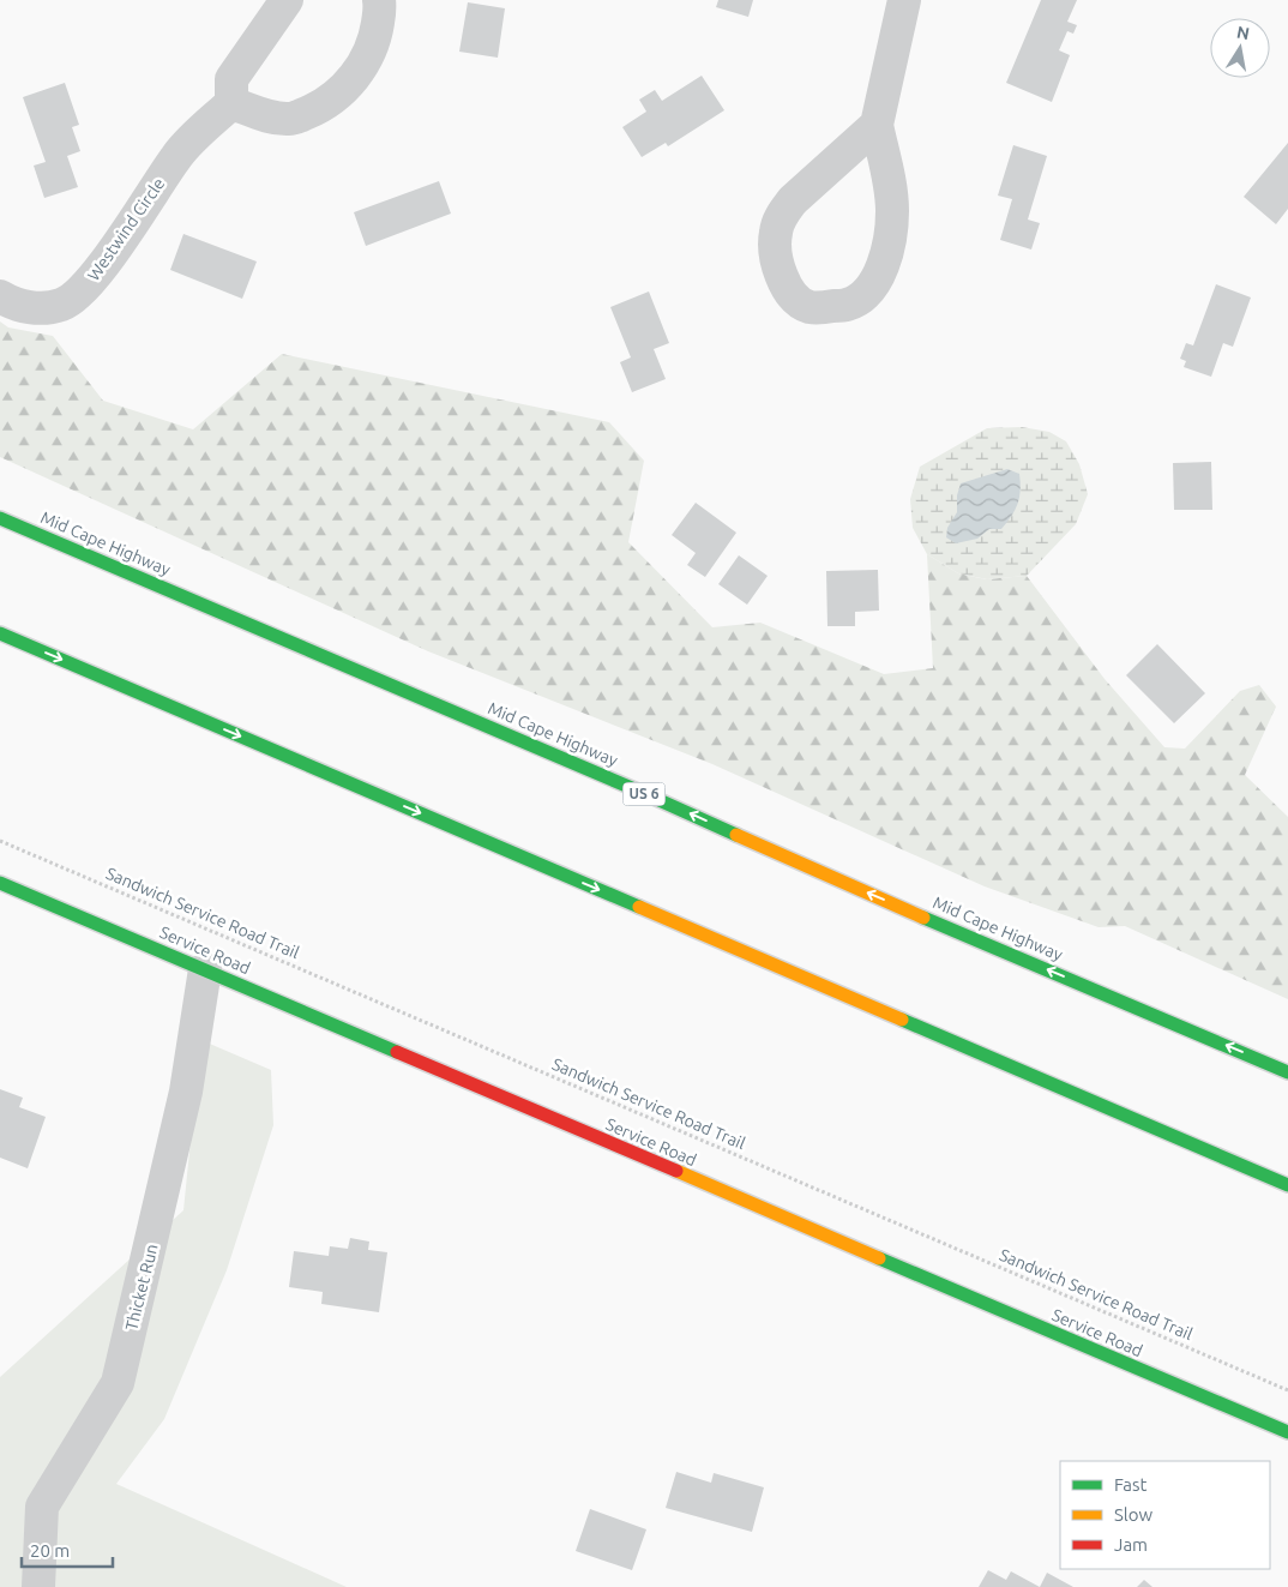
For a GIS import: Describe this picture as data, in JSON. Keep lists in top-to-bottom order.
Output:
{
  "streets": {
    "main road": ["Mid Cape Highway", "US 6", "Service Road"],
    "street": ["Westwind Circle", "Thicket Run"],
    "path": ["Sandwich Service Road Trail"]
  },
  "crossings": [
    ["Service Road", "Thicket Run"]
  ],
  "legend": ["Fast", "Slow", "Jam"],
  "scale_bar": "20 m",
  "north": "top"
}
